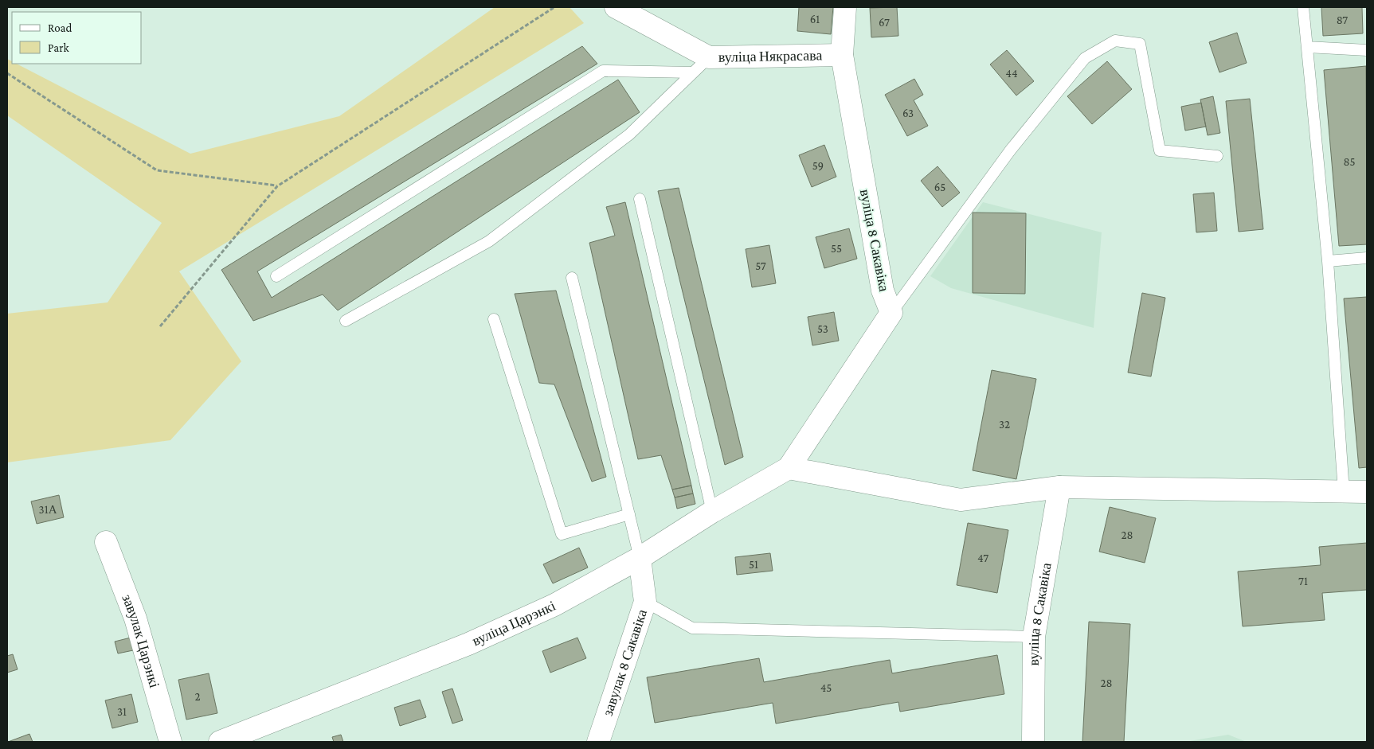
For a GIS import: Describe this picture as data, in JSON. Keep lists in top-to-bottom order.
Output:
{
  "streets": {
    "street": [
      "вуліца Някрасава",
      "вуліца 8 Сакавіка",
      "вуліца Царэнкі",
      "завулак Царэнкі",
      "завулак 8 Сакавіка"
    ]
  },
  "crossings": [
    ["вуліца Някрасава", "вуліца 8 Сакавіка"],
    ["вуліца Царэнкі", "завулак 8 Сакавіка"]
  ],
  "house_numbers": [
    "61",
    "87",
    "67",
    "44",
    "63",
    "85",
    "59",
    "65",
    "55",
    "57",
    "53",
    "32",
    "31А",
    "28",
    "47",
    "51",
    "71",
    "28",
    "45",
    "2",
    "31"
  ],
  "legend": ["Road", "Park"]
}
